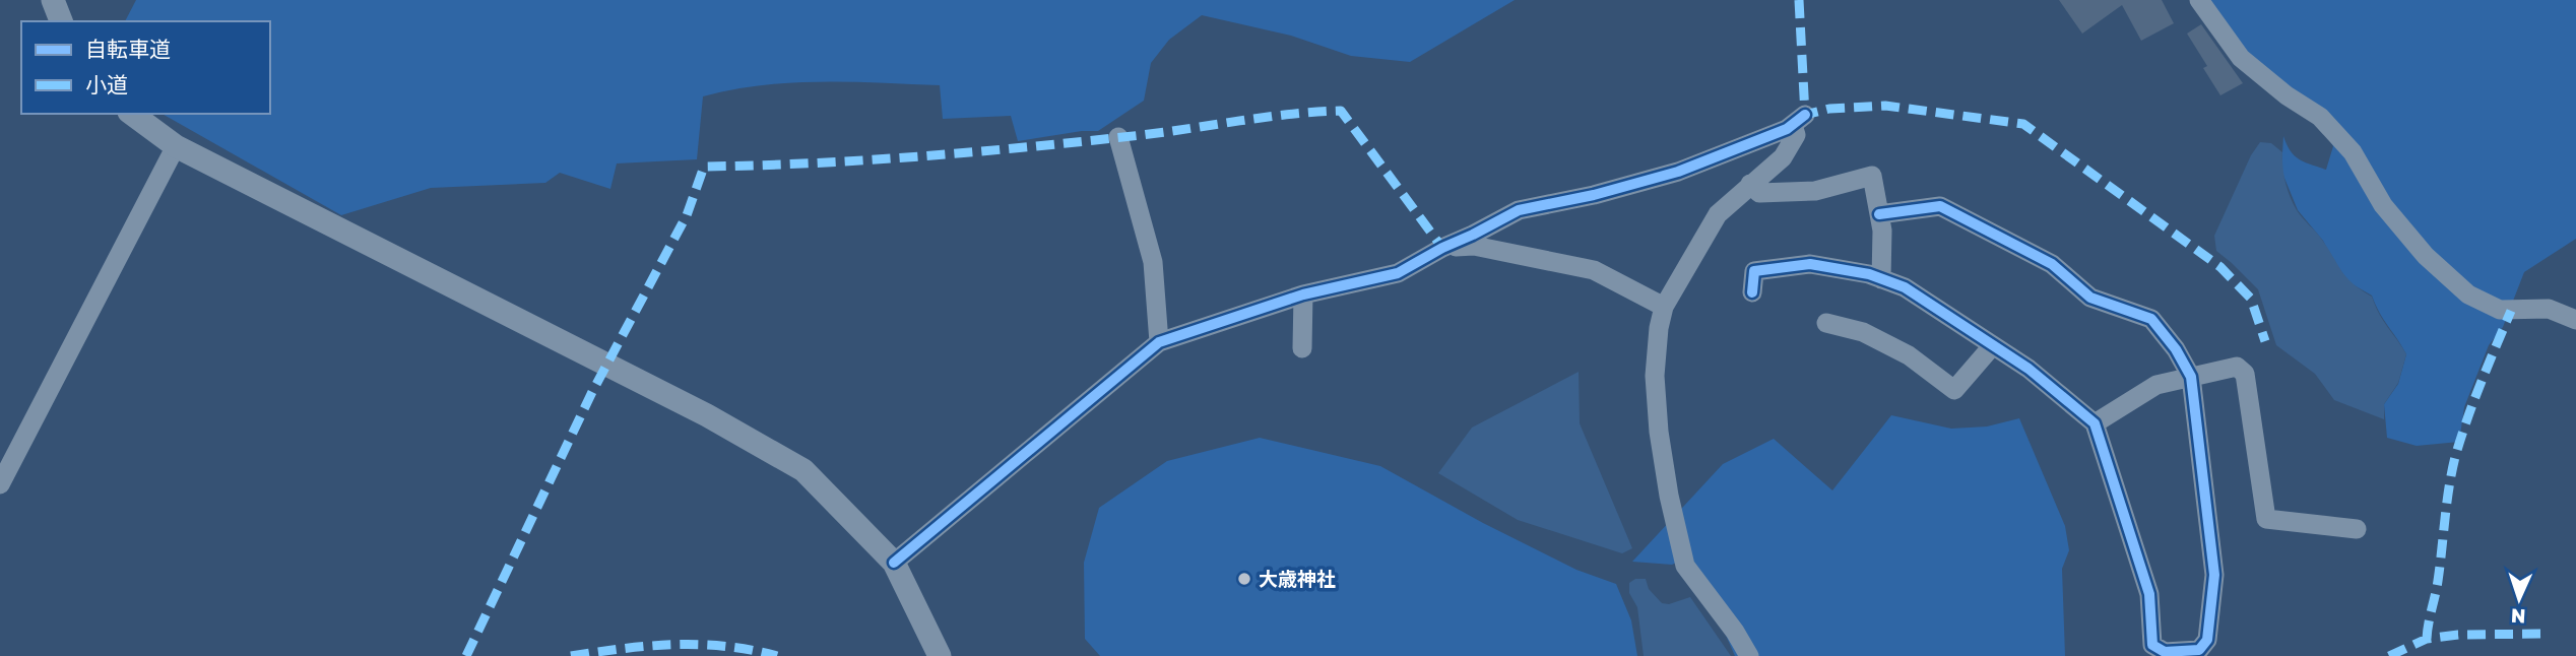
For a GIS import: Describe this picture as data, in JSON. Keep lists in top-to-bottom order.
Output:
{
  "places": ["大歳神社"],
  "legend": ["自転車道", "小道"],
  "north": "bottom"
}
